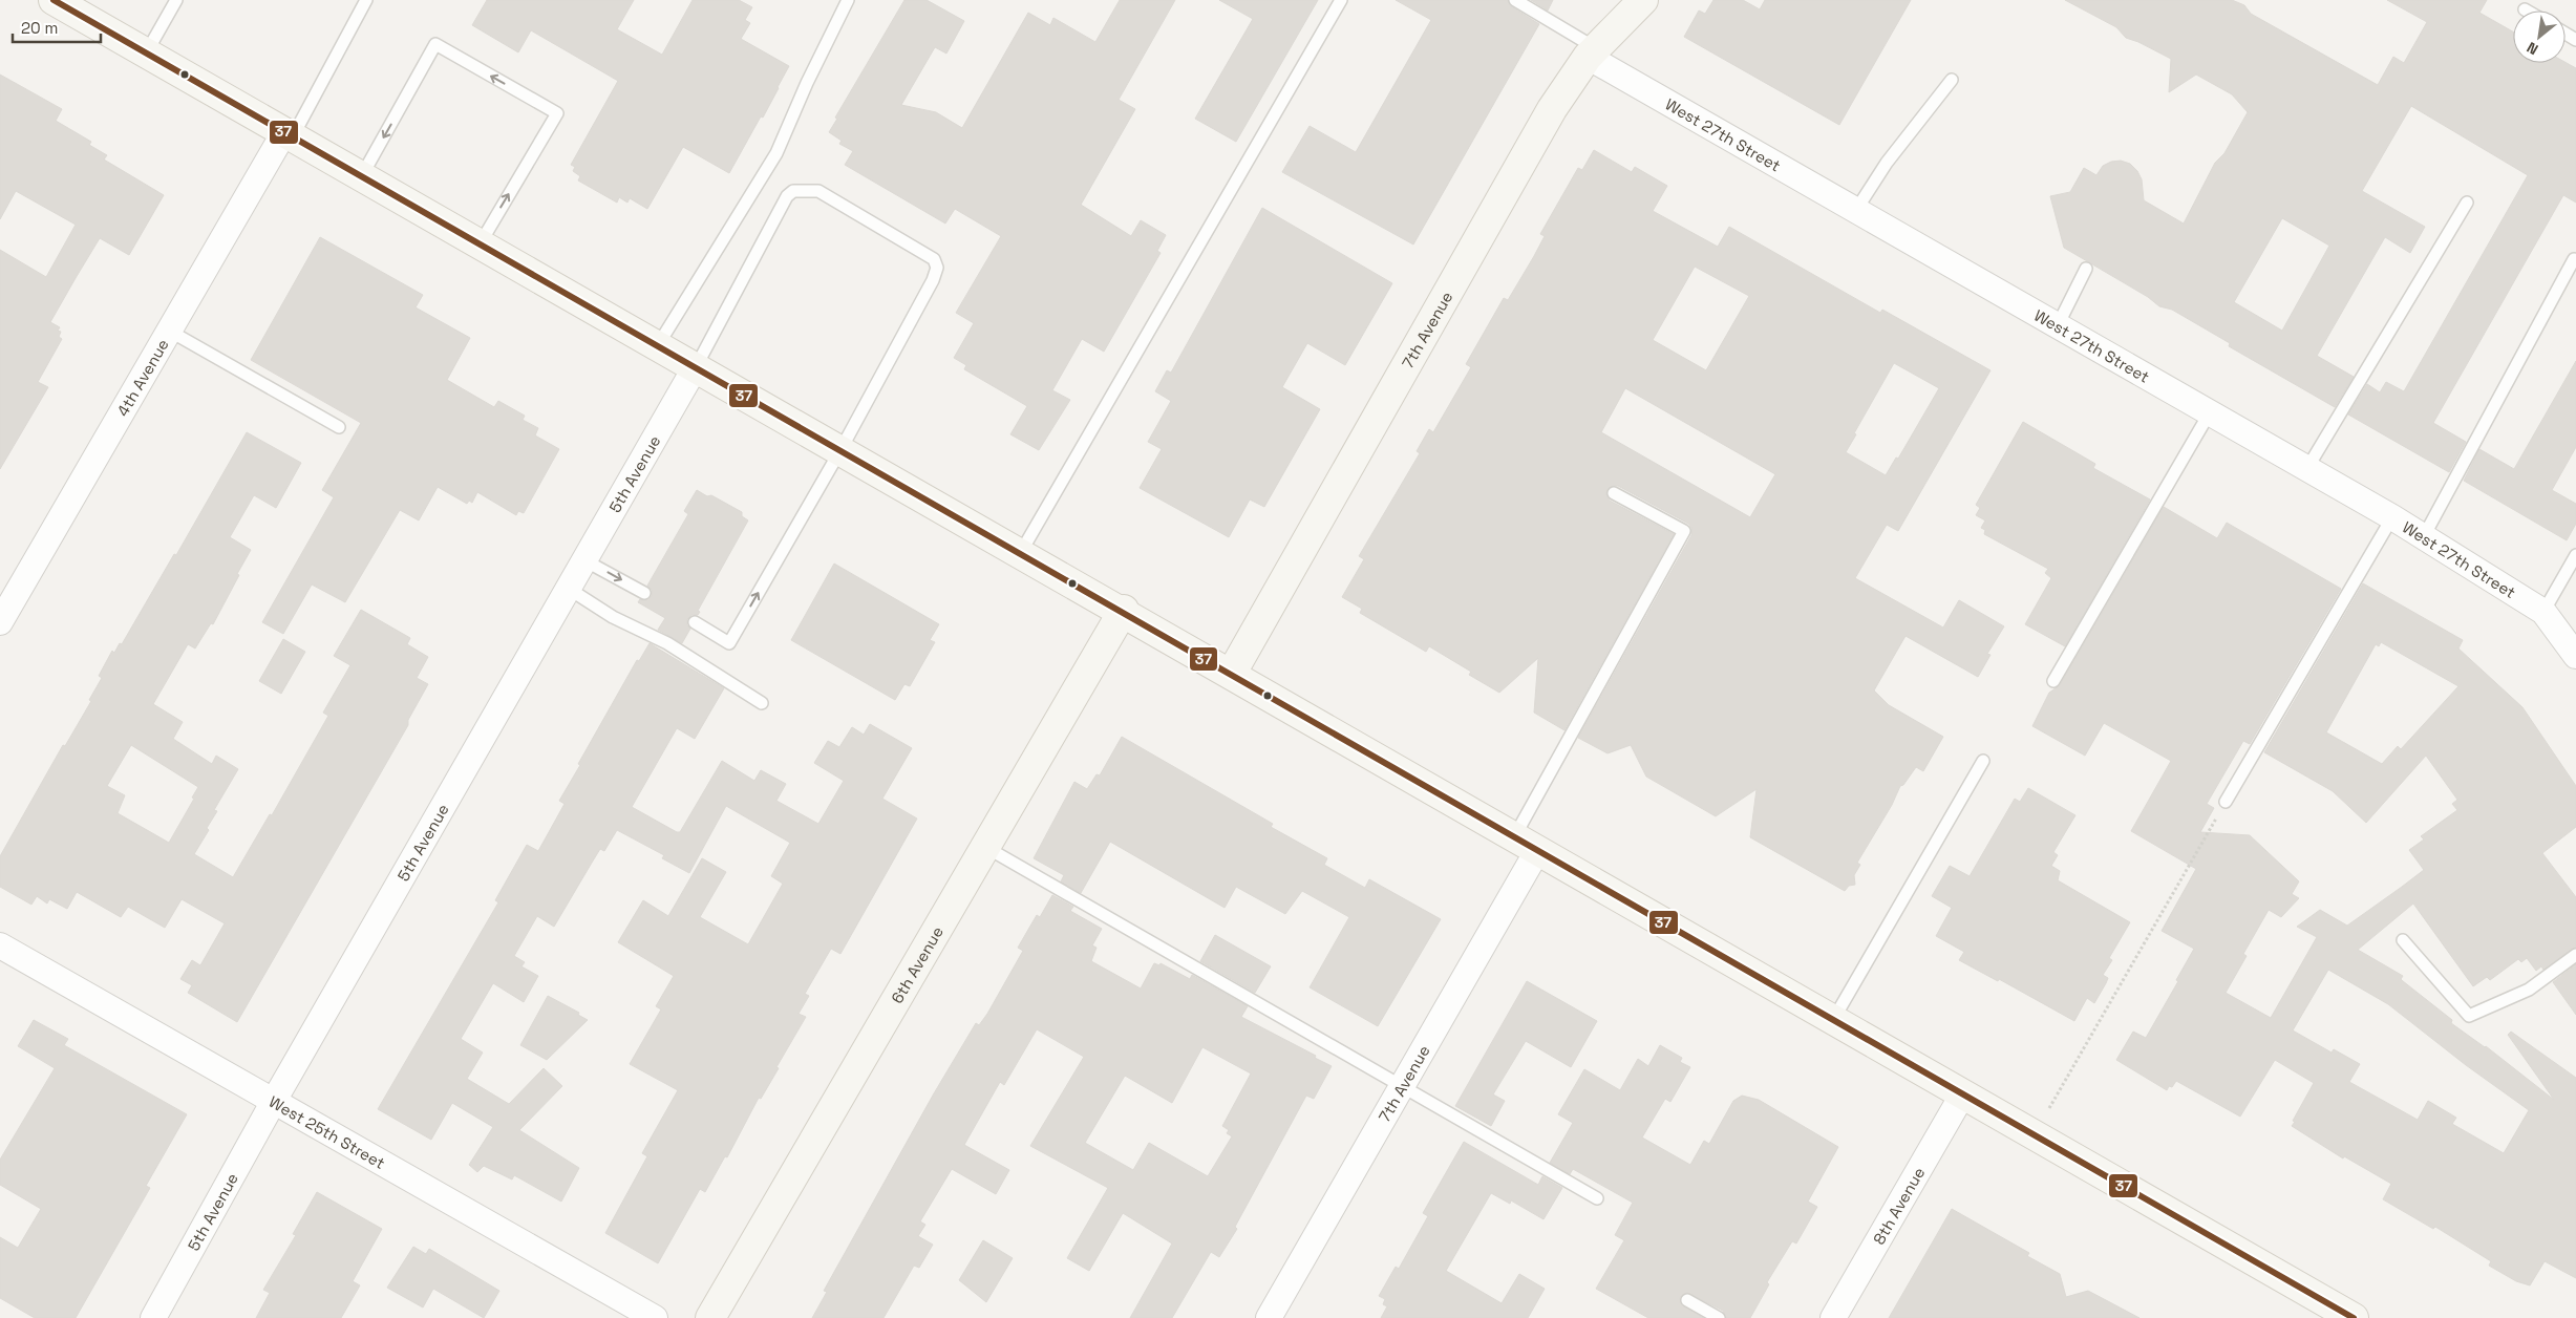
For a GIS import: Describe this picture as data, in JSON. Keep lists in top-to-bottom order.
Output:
{
  "streets": {
    "main road": ["7th Avenue", "6th Avenue"],
    "street": [
      "West 27th Street",
      "4th Avenue",
      "5th Avenue",
      "West 25th Street",
      "8th Avenue"
    ]
  },
  "crossings": [
    ["West 27th Street", "7th Avenue"],
    ["5th Avenue", "West 25th Street"]
  ],
  "lines": ["transit line 37"],
  "scale_bar": "20 m",
  "north": "bottom left"
}
